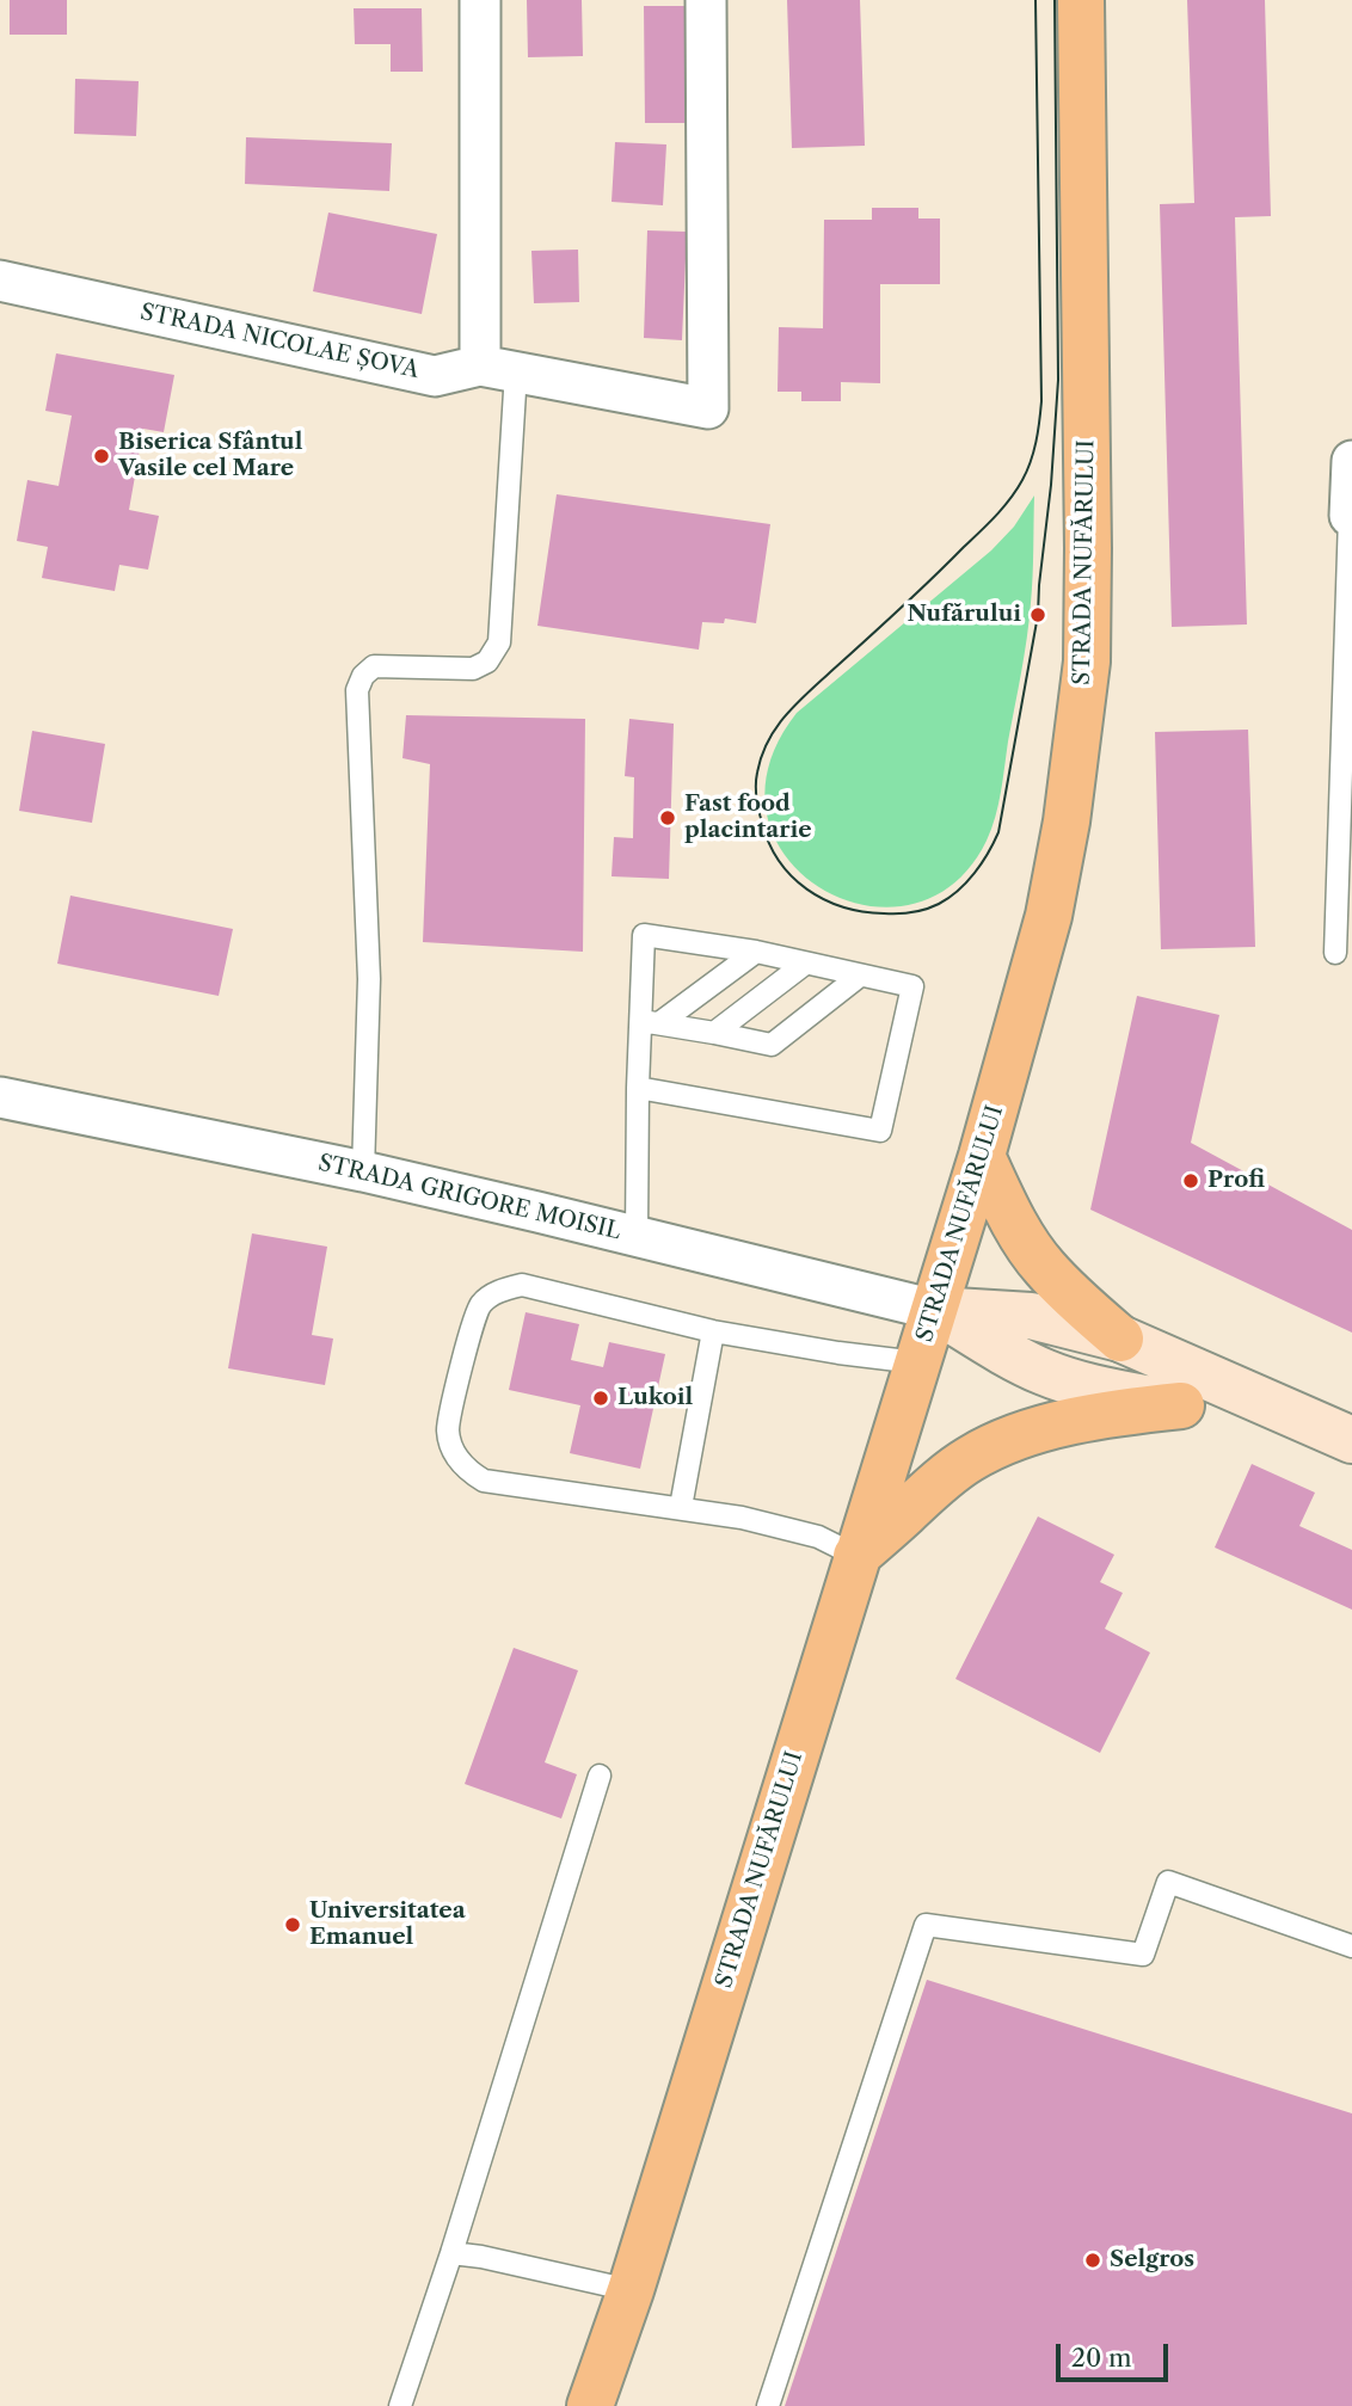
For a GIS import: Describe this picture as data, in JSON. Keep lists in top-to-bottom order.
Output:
{
  "streets": {
    "main road": ["STRADA NUFĂRULUI"],
    "street": ["STRADA NICOLAE ȘOVA", "STRADA GRIGORE MOISIL"]
  },
  "crossings": [
    ["STRADA NUFĂRULUI", "STRADA GRIGORE MOISIL"]
  ],
  "places": [
    "Biserica Sfântul Vasile cel Mare",
    "Nufărului",
    "Fast food placintarie",
    "Profi",
    "Lukoil",
    "Universitatea Emanuel",
    "Selgros"
  ],
  "scale_bar": "20 m"
}
